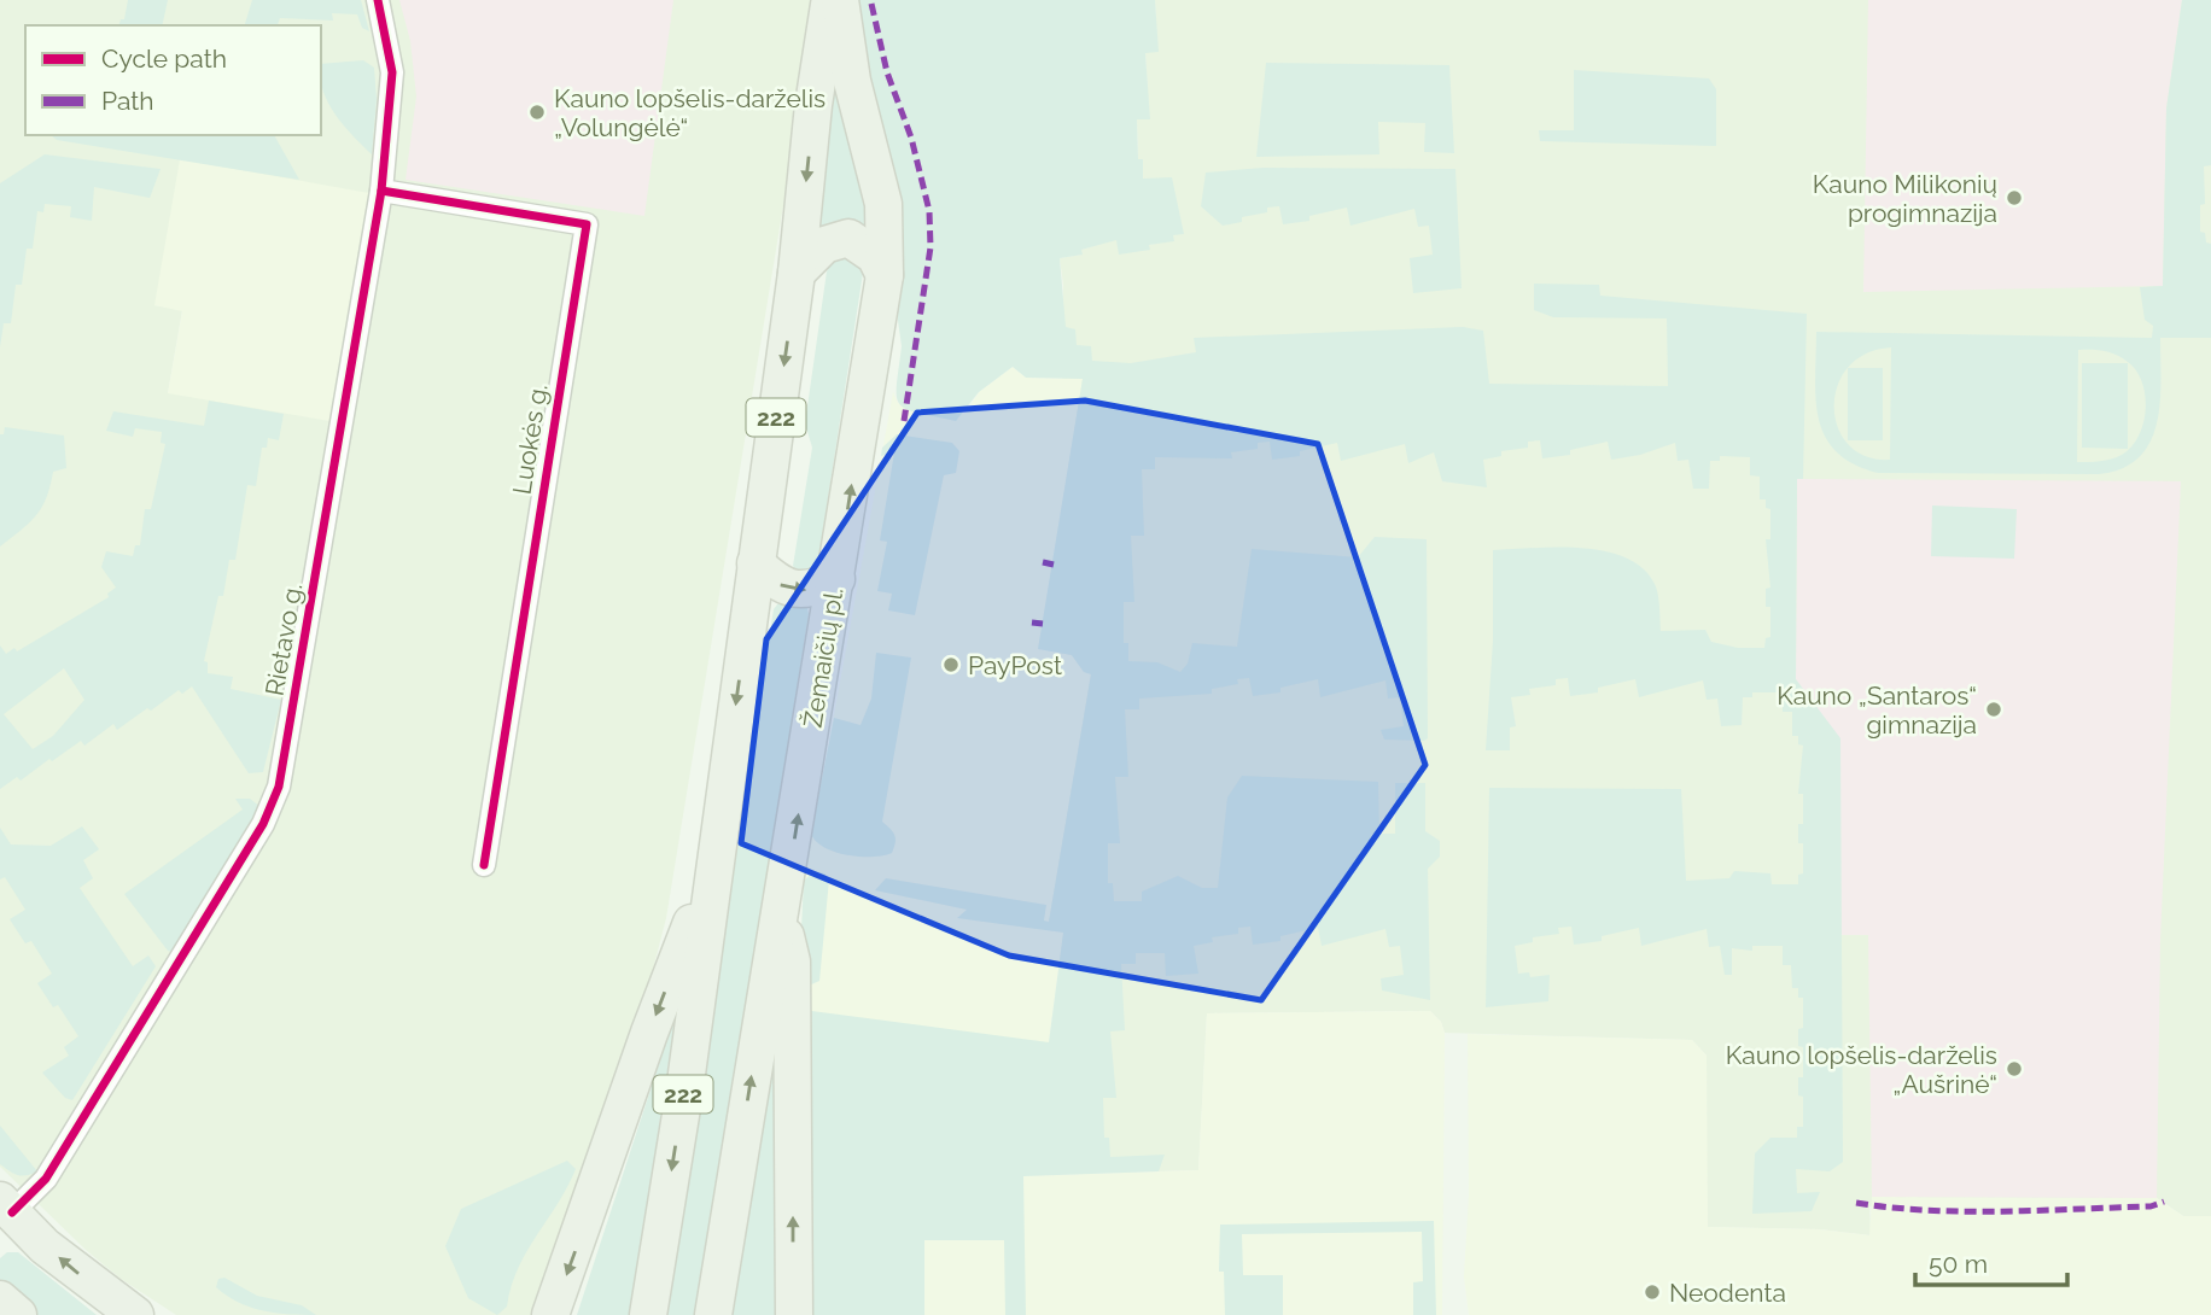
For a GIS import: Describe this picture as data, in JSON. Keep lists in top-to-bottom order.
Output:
{
  "streets": {
    "main road": ["222", "Žemaičių pl."],
    "street": ["Luokės g.", "Rietavo g."]
  },
  "crossings": [
    ["Luokės g.", "Rietavo g."]
  ],
  "places": [
    "Kauno lopšelis-darželis „Volungėlė“",
    "Kauno Milikonių progimnazija",
    "PayPost",
    "Kauno „Santaros“ gimnazija",
    "Kauno lopšelis-darželis „Aušrinė“",
    "Neodenta"
  ],
  "legend": ["Cycle path", "Path"],
  "scale_bar": "50 m"
}
